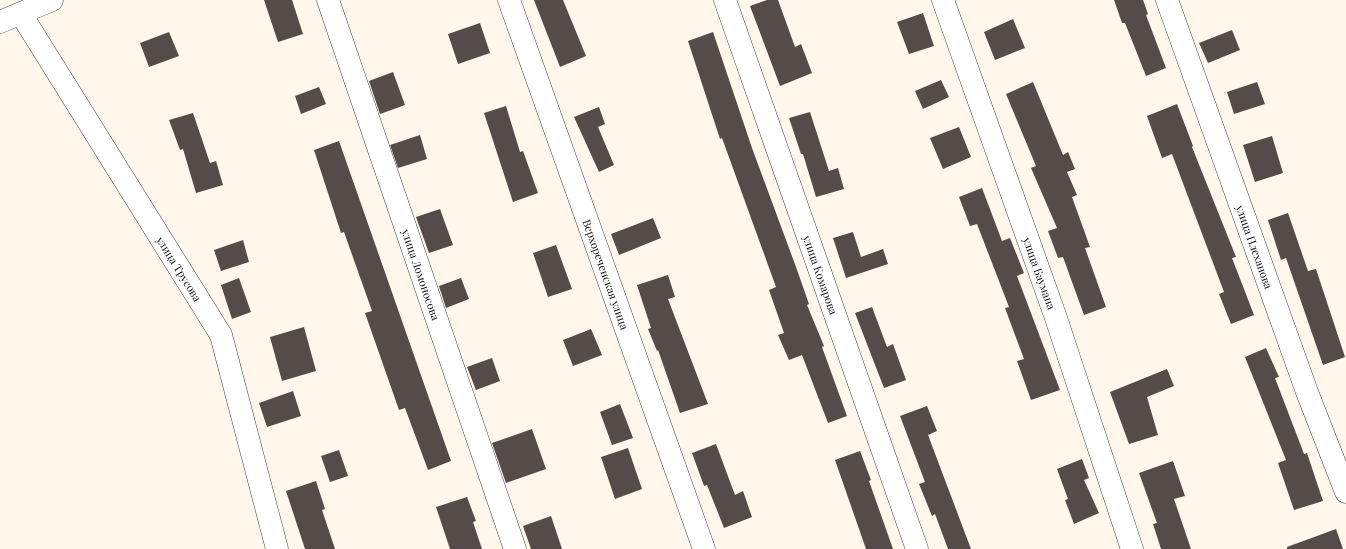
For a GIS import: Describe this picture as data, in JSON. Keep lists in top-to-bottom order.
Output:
{
  "streets": {
    "street": [
      "улица Плеханова",
      "улица Трусова",
      "улица Баумана",
      "улица Ломоносова",
      "Верхореченская улица",
      "улица Комарова"
    ]
  }
}
